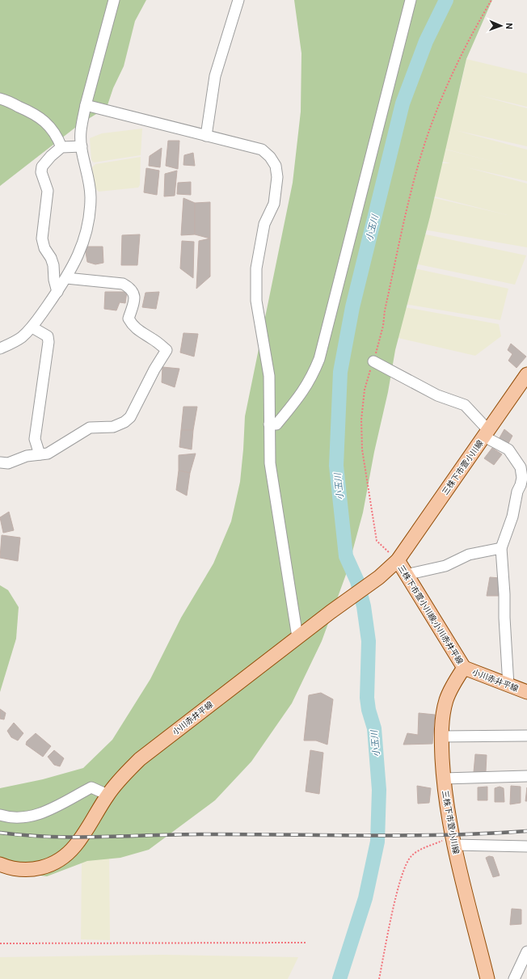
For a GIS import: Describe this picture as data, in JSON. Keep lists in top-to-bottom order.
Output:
{
  "streets": {
    "main road": ["三株下市萱小川線", "三株下市萱小川線;小川赤井平線", "小川赤井平線"]
  },
  "crossings": [
    ["三株下市萱小川線", "三株下市萱小川線;小川赤井平線"],
    ["三株下市萱小川線", "小川赤井平線"],
    ["三株下市萱小川線;小川赤井平線", "小川赤井平線"]
  ],
  "water": ["小玉川"],
  "north": "right"
}
